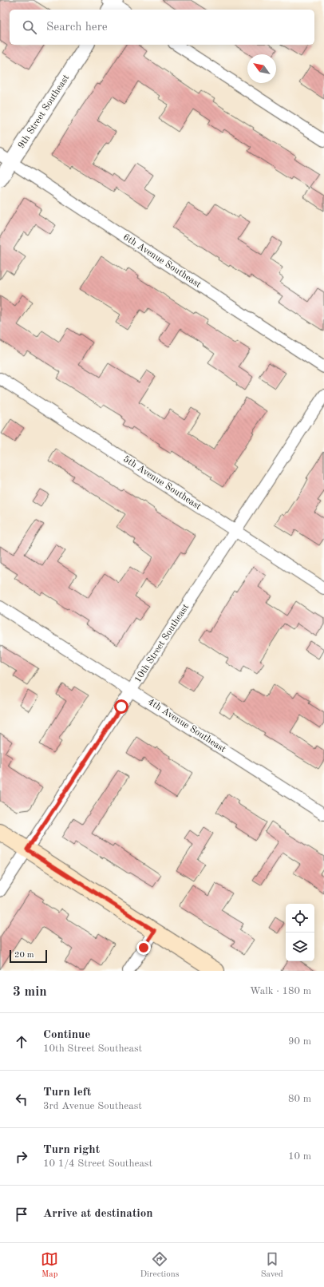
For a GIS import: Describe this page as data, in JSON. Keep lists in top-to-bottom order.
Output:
{
  "streets": {
    "street": [
      "9th Street Southeast",
      "6th Avenue Southeast",
      "5th Avenue Southeast",
      "10th Street Southeast",
      "4th Avenue Southeast"
    ]
  },
  "crossings": [
    ["9th Street Southeast", "6th Avenue Southeast"],
    ["5th Avenue Southeast", "10th Street Southeast"],
    ["10th Street Southeast", "4th Avenue Southeast"]
  ],
  "scale_bar": "20 m",
  "north": "top left",
  "page": {
    "search": "Search here",
    "scale": "20 m",
    "heading": ["3 min", "Walk · 180 m"],
    "list": [
      ["Continue", "10th Street Southeast", "90 m"],
      ["Turn left", "3rd Avenue Southeast", "80 m"],
      ["Turn right", "10 1/4 Street Southeast", "10 m"],
      "Arrive at destination"
    ],
    "nav": ["Map", "Directions", "Saved"]
  }
}
